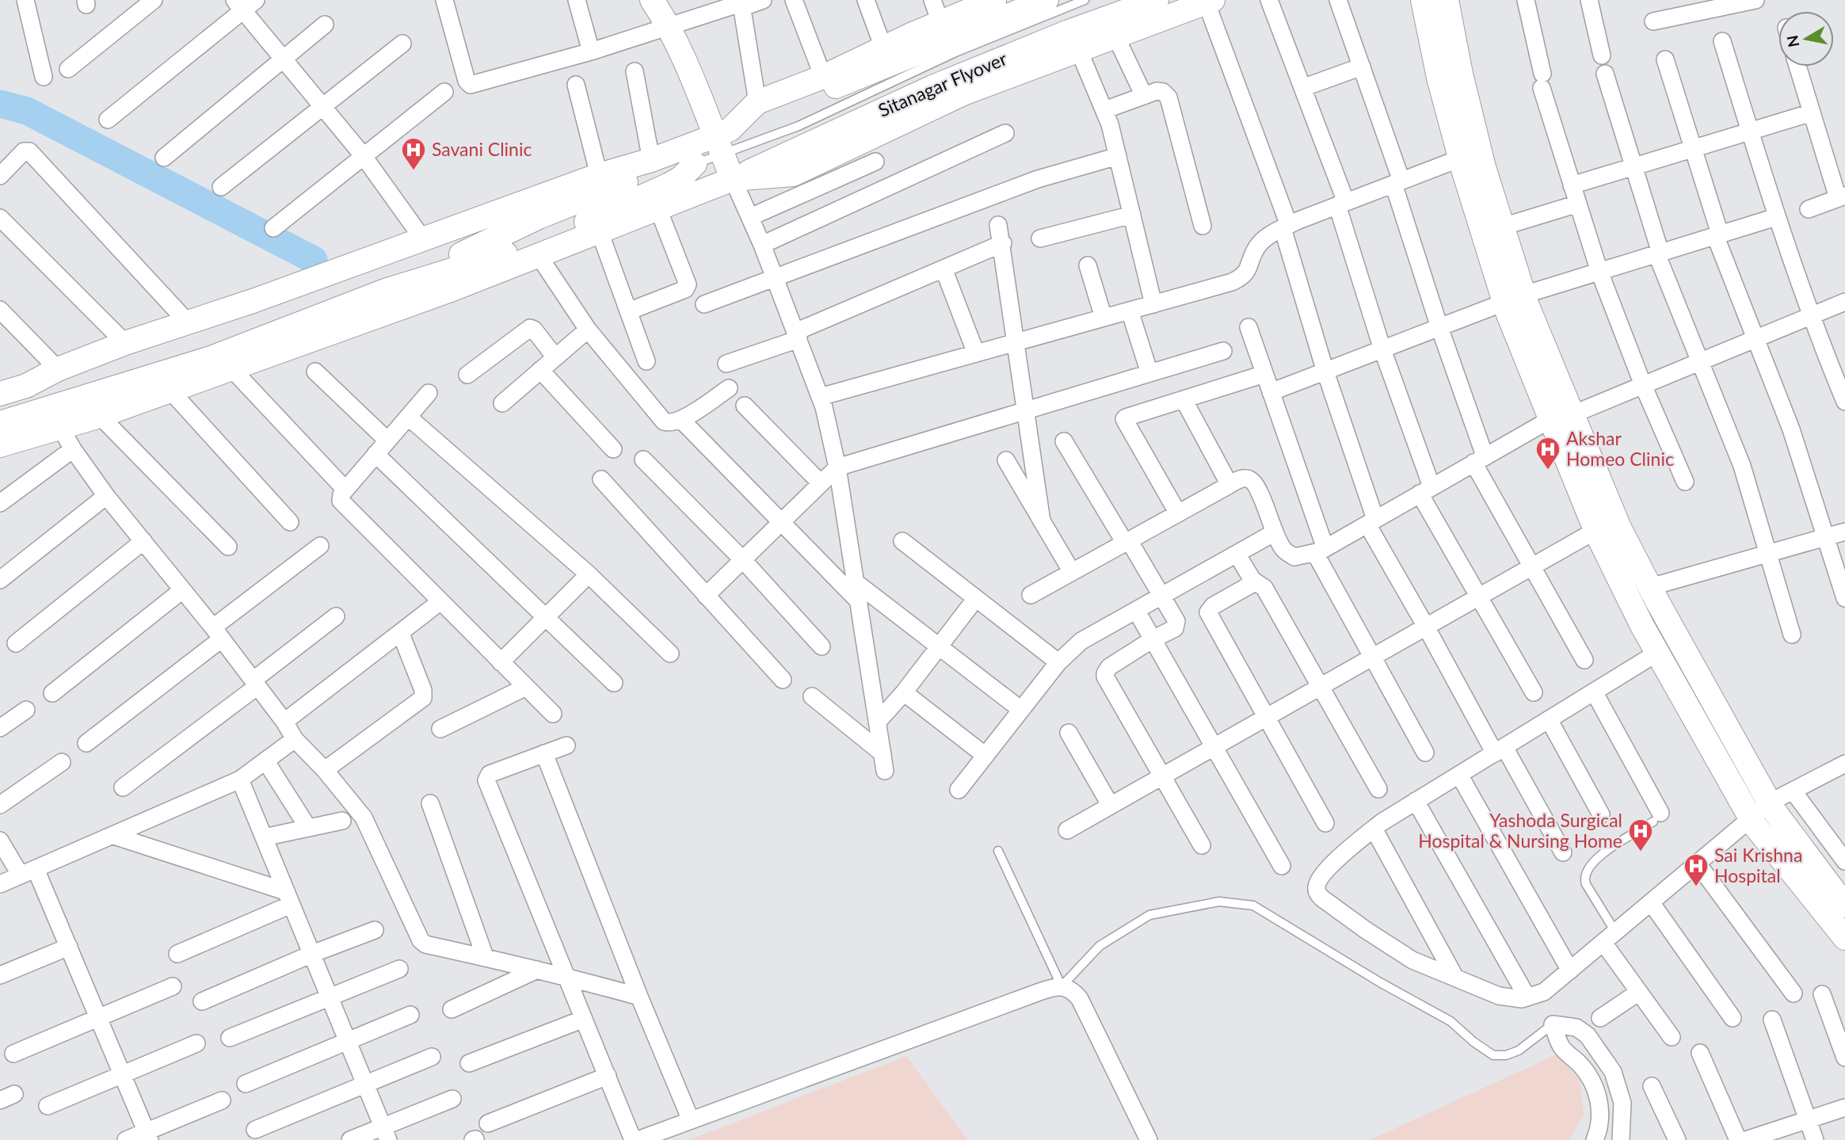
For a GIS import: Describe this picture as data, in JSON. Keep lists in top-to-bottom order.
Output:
{
  "streets": {
    "main road": ["Sitanagar Flyover"]
  },
  "places": {
    "hospital": [
      "Savani Clinic",
      "Akshar Homeo Clinic",
      "Yashoda Surgical Hospital & Nursing Home",
      "Sai Krishna Hospital"
    ]
  },
  "north": "left"
}
